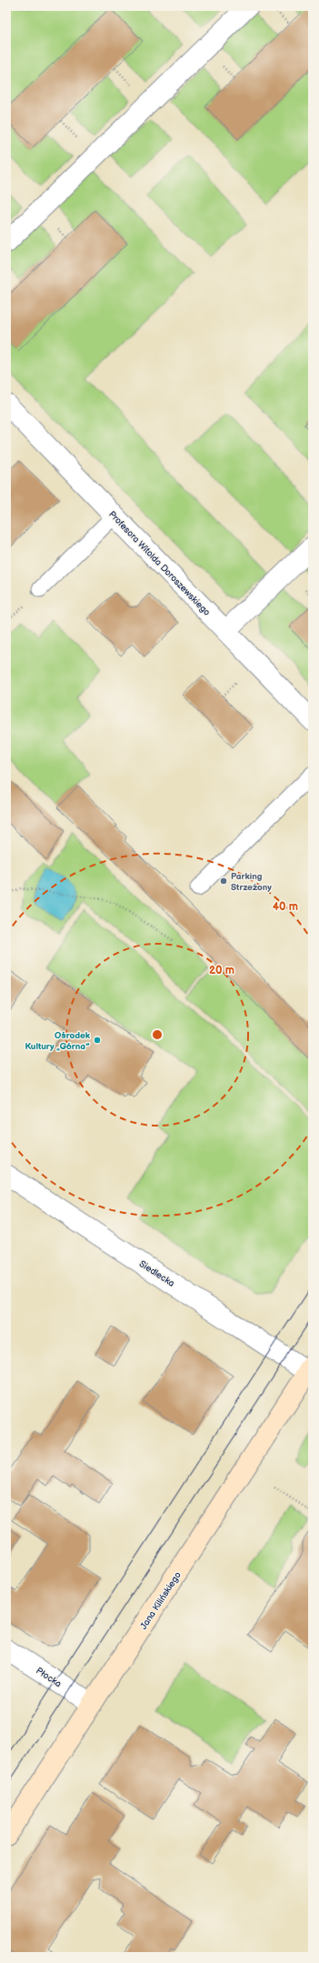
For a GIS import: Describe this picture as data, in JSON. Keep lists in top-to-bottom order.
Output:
{
  "streets": {
    "street": [
      "Profesora Witolda Doroszewskiego",
      "Siedlecka",
      "Jana Kilińskiego",
      "Płocka"
    ]
  },
  "crossings": [
    ["Siedlecka", "Jana Kilińskiego"],
    ["Jana Kilińskiego", "Płocka"]
  ],
  "places": ["Parking Strzeżony", "Ośrodek Kultury „Górna”"],
  "rings": ["40 m", "20 m"]
}
